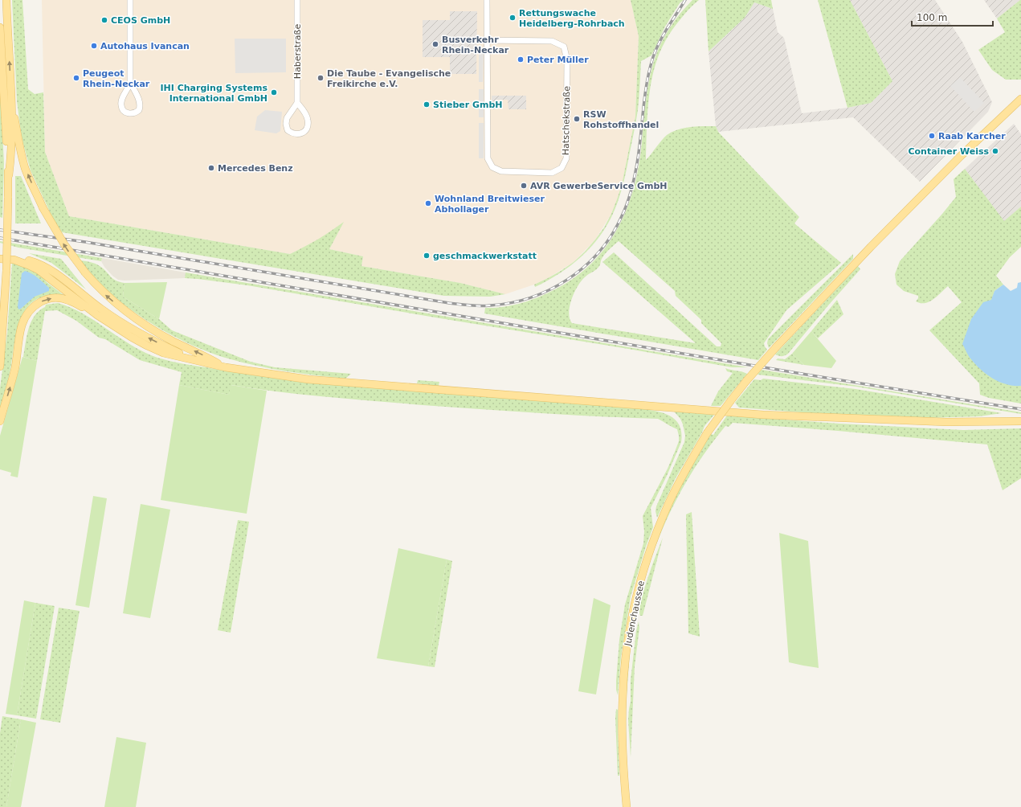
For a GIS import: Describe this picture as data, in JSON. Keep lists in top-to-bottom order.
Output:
{
  "streets": {
    "main road": ["Judenchaussee"],
    "street": ["Haberstraße", "Hatschekstraße"]
  },
  "places": [
    "Rettungswache Heidelberg-Rohrbach",
    "CEOS GmbH",
    "Busverkehr Rhein-Neckar",
    "Autohaus Ivancan",
    "Peter Müller",
    "Peugeot Rhein-Neckar",
    "Die Taube - Evangelische Freikirche e.V.",
    "IHI Charging Systems International GmbH",
    "Stieber GmbH",
    "RSW Rohstoffhandel",
    "Raab Karcher",
    "Container Weiss",
    "Mercedes Benz",
    "AVR GewerbeService GmbH",
    "Wohnland Breitwieser Abhollager",
    "geschmackwerkstatt"
  ],
  "scale_bar": "100 m"
}
